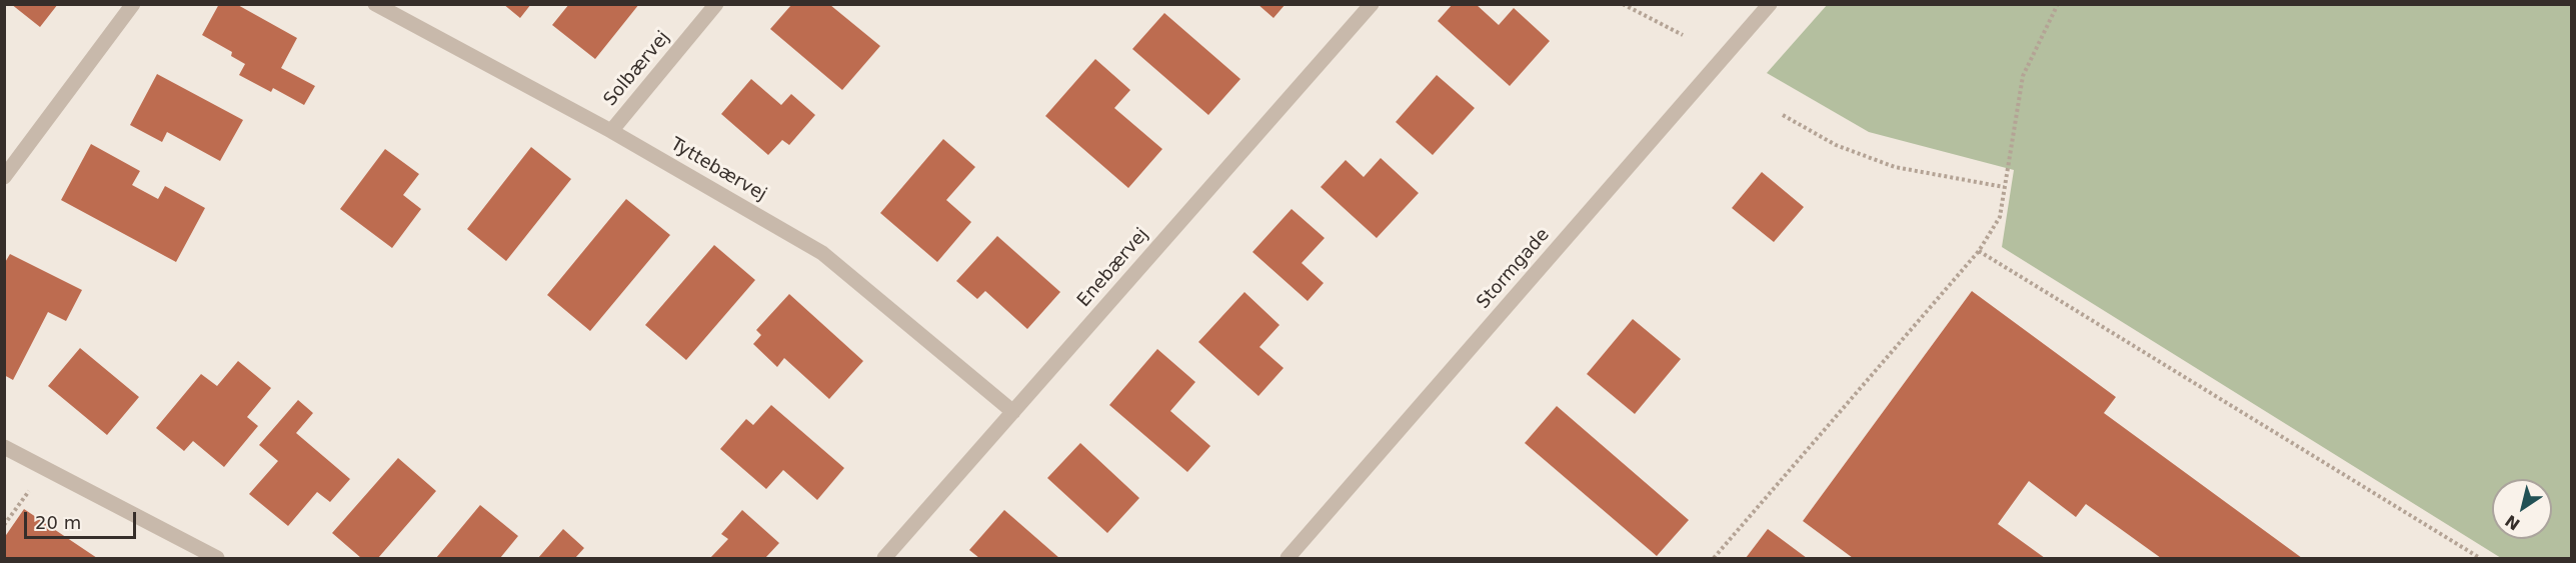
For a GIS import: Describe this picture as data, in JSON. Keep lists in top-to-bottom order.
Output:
{
  "streets": {
    "street": [
      "Solbærvej",
      "Tyttebærvej",
      "Enebærvej",
      "Stormgade"
    ]
  },
  "crossings": [
    ["Solbærvej", "Tyttebærvej"],
    ["Tyttebærvej", "Enebærvej"]
  ],
  "scale_bar": "20 m",
  "north": "bottom left"
}
